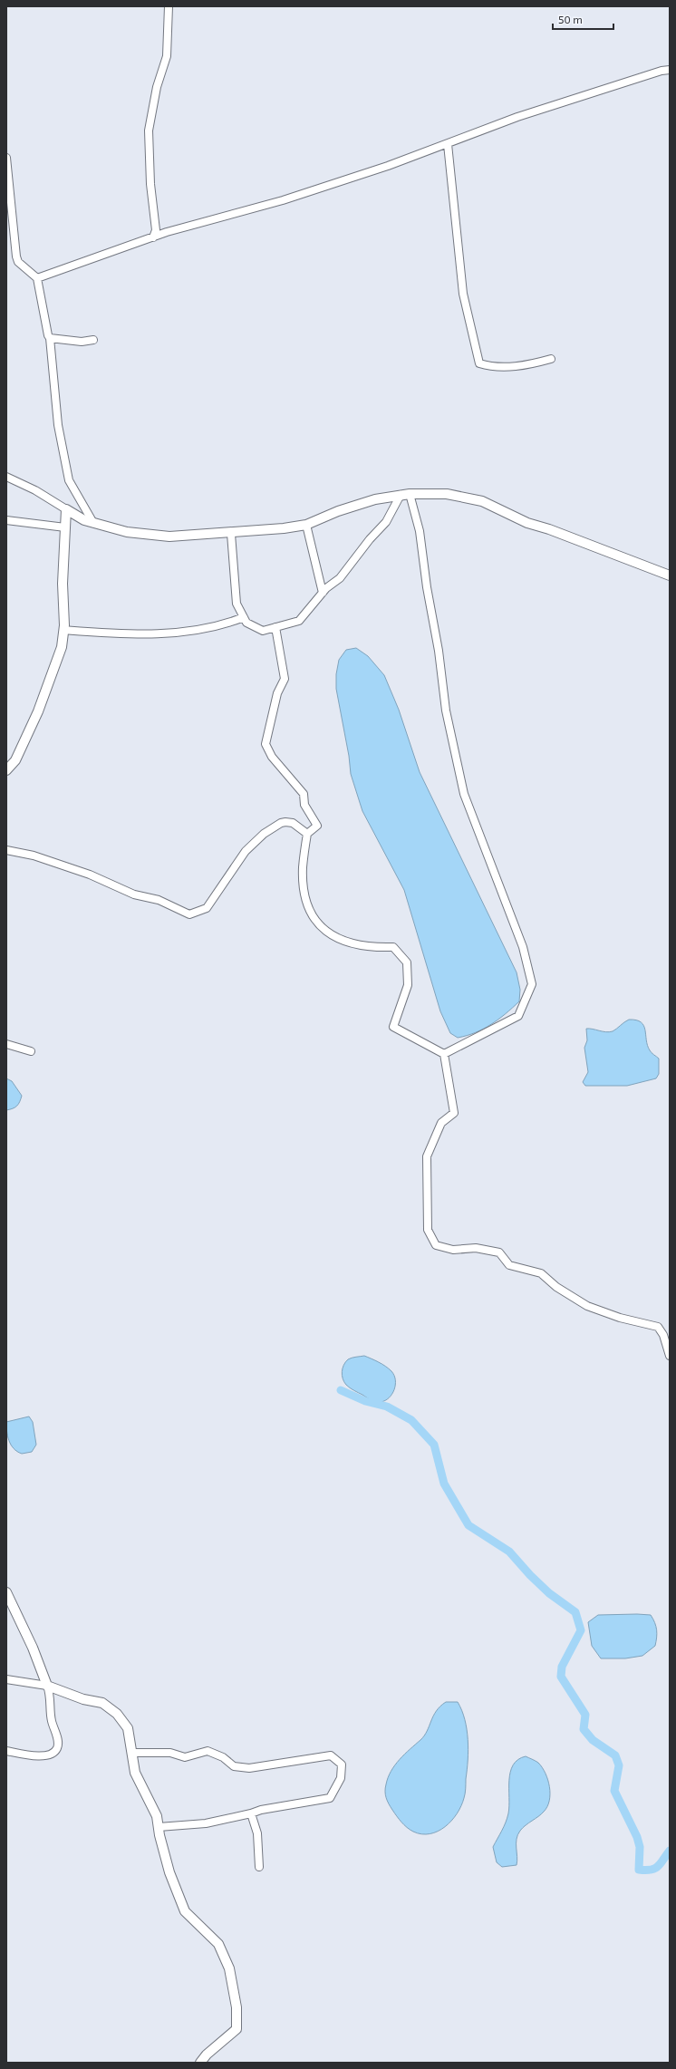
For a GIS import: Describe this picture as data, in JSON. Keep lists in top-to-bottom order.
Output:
{
  "scale_bar": "50 m"
}
